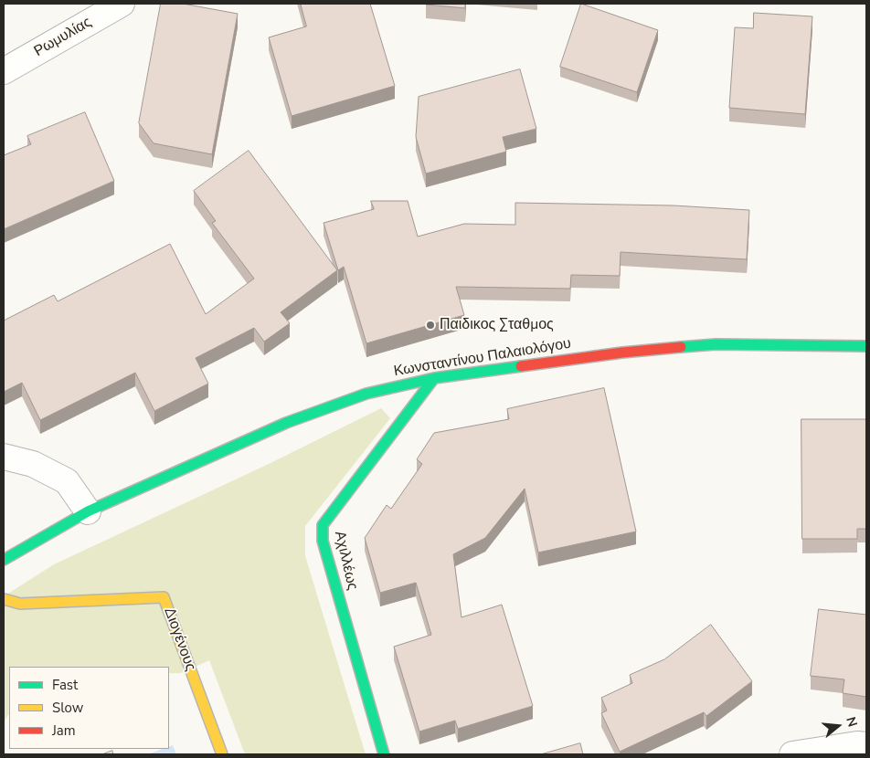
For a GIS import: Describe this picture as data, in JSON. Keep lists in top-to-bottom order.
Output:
{
  "streets": {
    "street": [
      "Ρωμυλίας",
      "Κωνσταντίνου Παλαιολόγου",
      "Αχιλλέως",
      "Διογένους"
    ]
  },
  "crossings": [
    ["Κωνσταντίνου Παλαιολόγου", "Αχιλλέως"]
  ],
  "places": ["Παιδικος Σταθμος"],
  "legend": ["Fast", "Slow", "Jam"],
  "north": "right"
}
